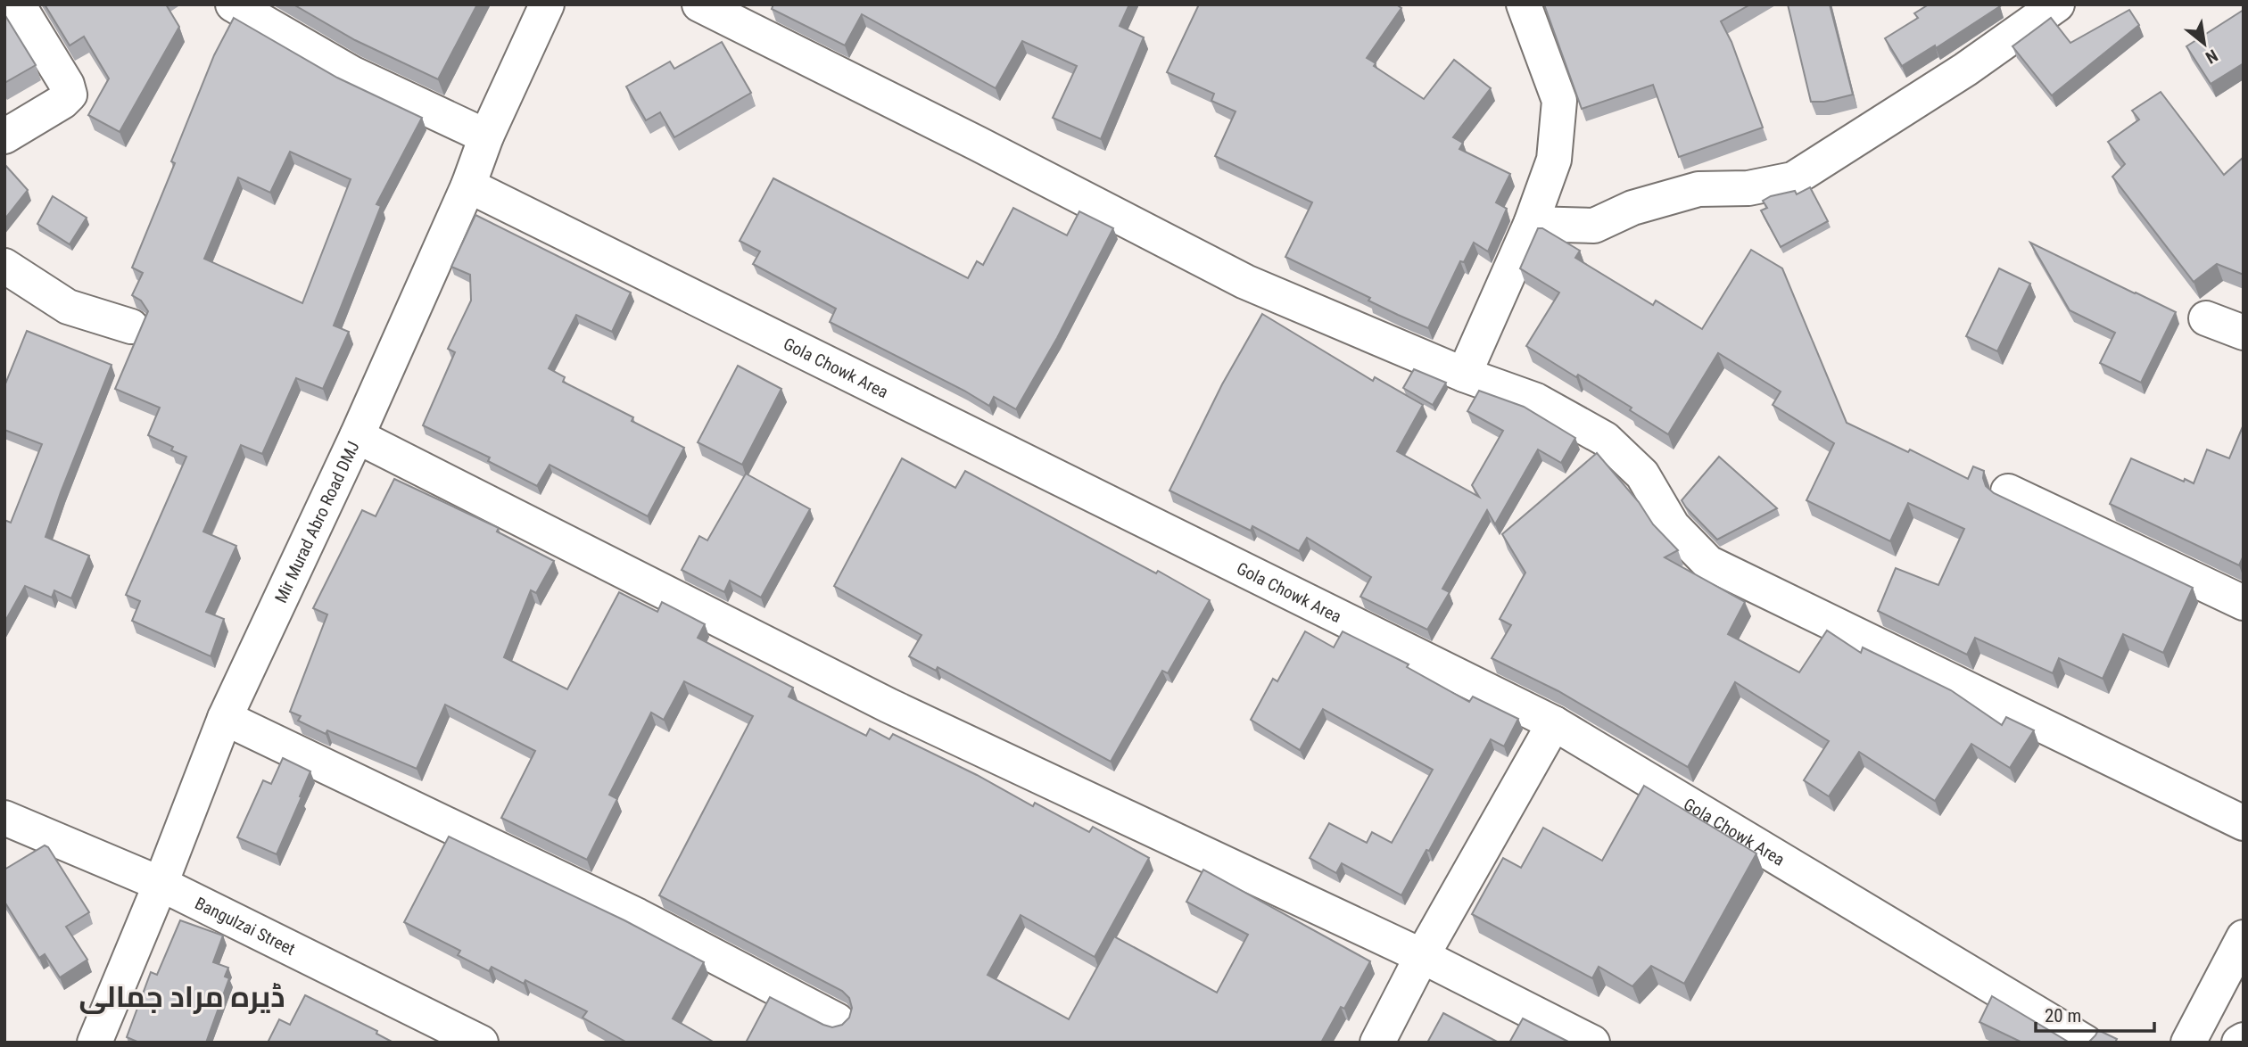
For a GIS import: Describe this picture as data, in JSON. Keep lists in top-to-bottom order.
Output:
{
  "streets": {
    "street": ["Gola Chowk Area", "Mir Murad Abro Road DMJ", "Bangulzai Street"]
  },
  "crossings": [
    ["Gola Chowk Area", "Mir Murad Abro Road DMJ"],
    ["Mir Murad Abro Road DMJ", "Bangulzai Street"]
  ],
  "districts": ["ڈیرہ مراد جمالی"],
  "scale_bar": "20 m",
  "north": "bottom right"
}
